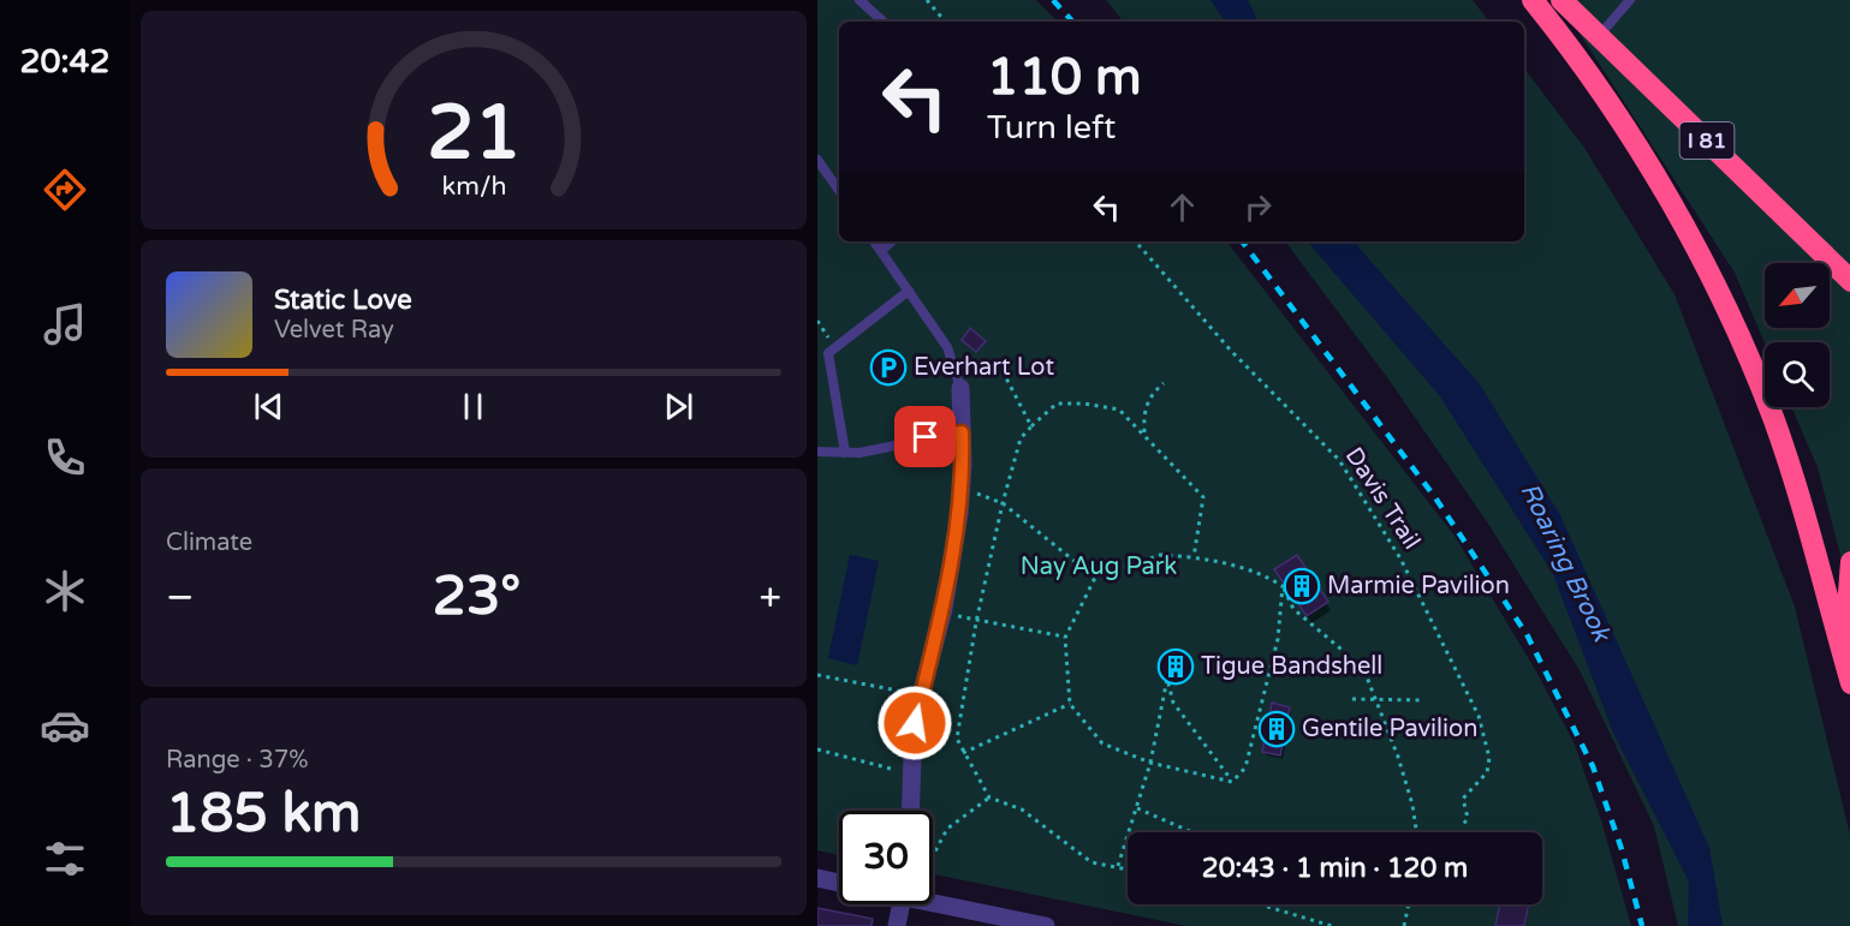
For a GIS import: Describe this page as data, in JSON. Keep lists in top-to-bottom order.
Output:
{
  "streets": {
    "highway": ["I 81"],
    "path": ["Davis Trail"]
  },
  "water": ["Roaring Brook"],
  "parks": ["Nay Aug Park"],
  "places": {
    "parking": ["Everhart Lot"],
    "building": ["Marmie Pavilion", "Tigue Bandshell", "Gentile Pavilion"]
  },
  "north": "bottom left",
  "page": {
    "tabs": "20:42",
    "turn": ["110 m", "Turn left"],
    "song": ["Static Love", "Velvet Ray"],
    "tile": [
      "Climate",
      ["Range · 37%", "185 km"]
    ],
    "heat": ["−", "23°", "+"],
    "limit": "30",
    "trip": "20:43 · 1 min · 120 m",
    "gauge": ["21", "km/h"]
  }
}
